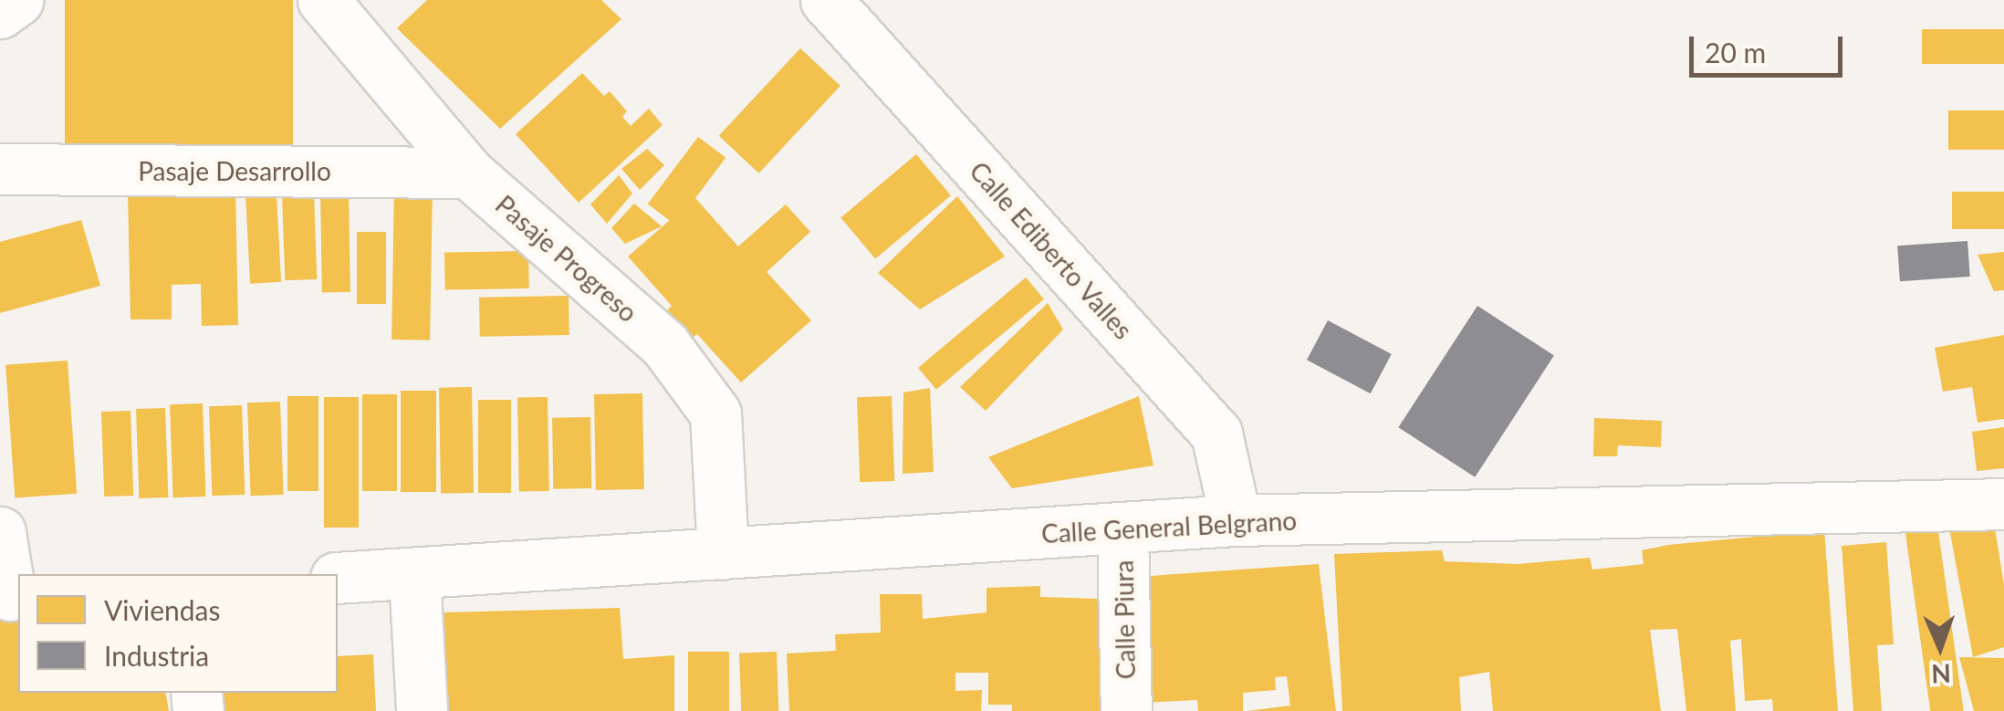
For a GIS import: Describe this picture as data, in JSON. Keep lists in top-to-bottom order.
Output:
{
  "streets": {
    "street": [
      "Pasaje Desarrollo",
      "Calle Ediberto Valles",
      "Pasaje Progreso",
      "Calle General Belgrano",
      "Calle Piura"
    ]
  },
  "crossings": [
    ["Pasaje Desarrollo", "Pasaje Progreso"],
    ["Calle Ediberto Valles", "Calle General Belgrano"],
    ["Pasaje Progreso", "Calle General Belgrano"],
    ["Calle General Belgrano", "Calle Piura"]
  ],
  "legend": ["Viviendas", "Industria"],
  "scale_bar": "20 m",
  "north": "bottom"
}
